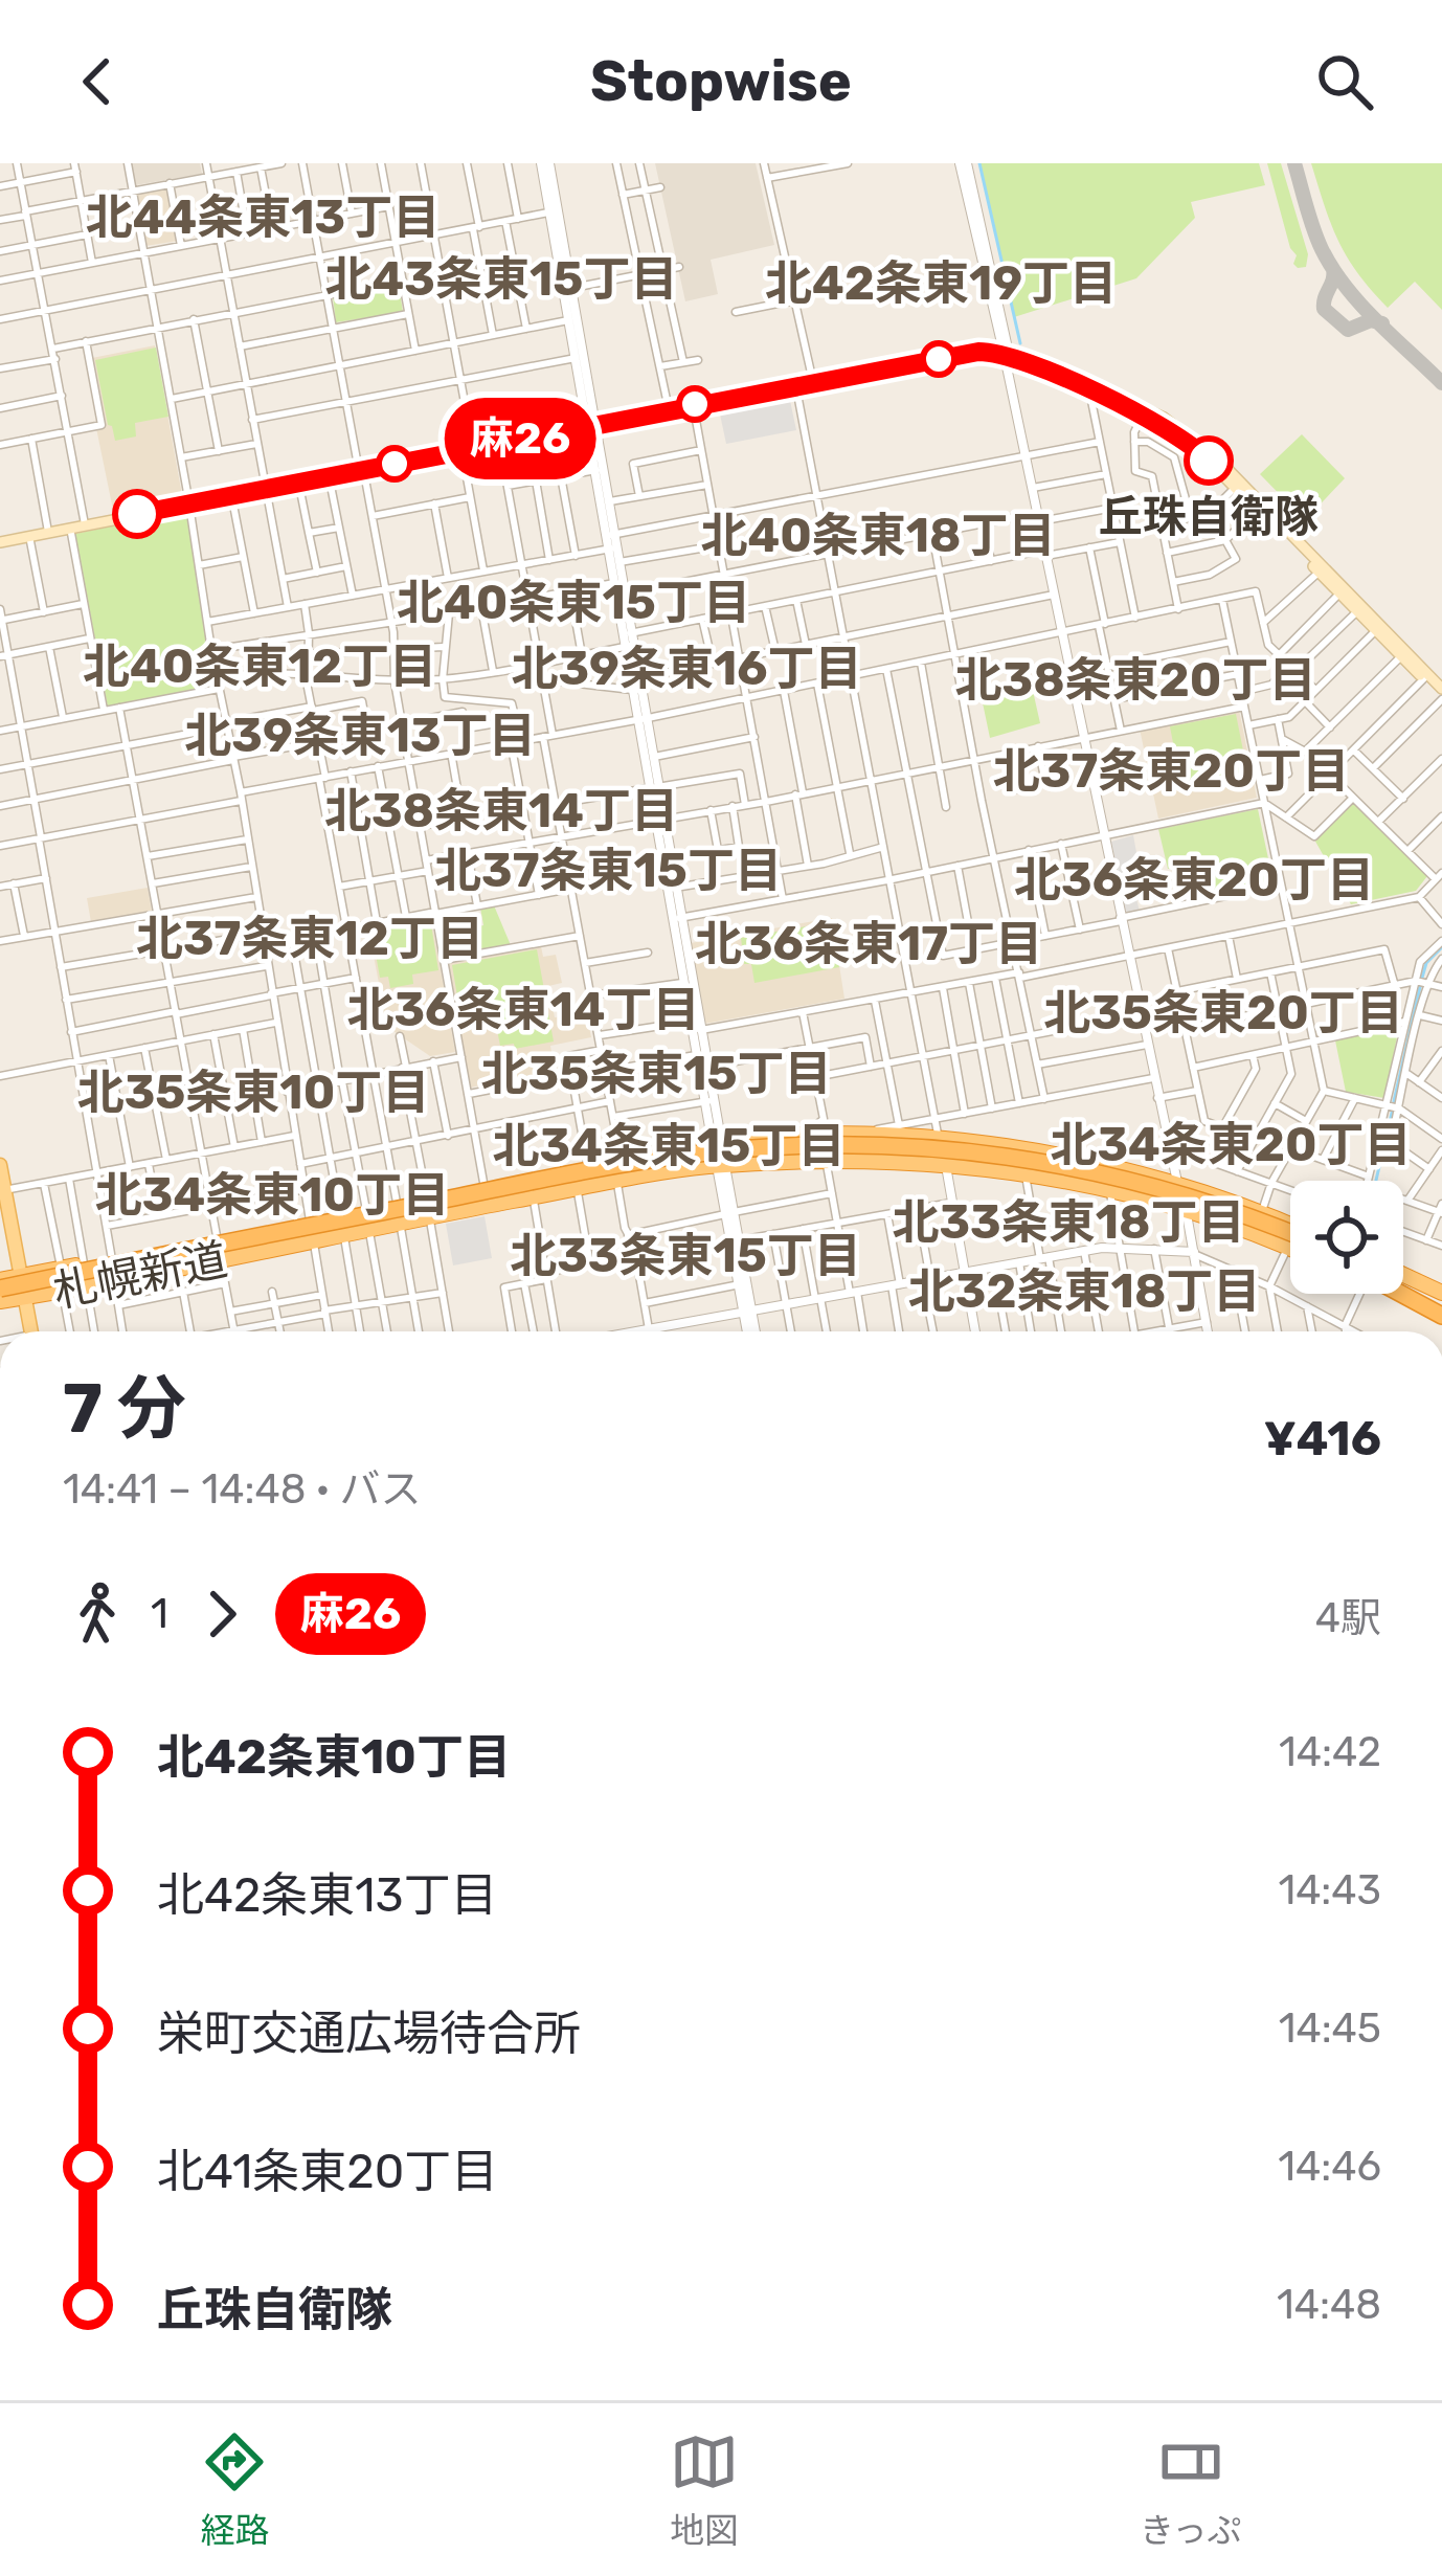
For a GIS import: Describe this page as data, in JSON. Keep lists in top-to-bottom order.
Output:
{
  "streets": {
    "highway": ["札幌新道"]
  },
  "districts": [
    "北44条東13丁目",
    "北43条東15丁目",
    "北42条東19丁目",
    "北40条東18丁目",
    "北40条東15丁目",
    "北40条東12丁目",
    "北39条東16丁目",
    "北38条東20丁目",
    "北39条東13丁目",
    "北37条東20丁目",
    "北38条東14丁目",
    "北37条東15丁目",
    "北36条東20丁目",
    "北37条東12丁目",
    "北36条東17丁目",
    "北36条東14丁目",
    "北35条東20丁目",
    "北35条東15丁目",
    "北35条東10丁目",
    "北34条東20丁目",
    "北34条東15丁目",
    "北34条東10丁目",
    "北33条東18丁目",
    "北33条東15丁目",
    "北32条東18丁目"
  ],
  "places": ["丘珠自衛隊"],
  "lines": ["bus line 麻26"],
  "page": {
    "header": "Stopwise",
    "on_map": "麻26",
    "heading": ["7 分", "14:41 – 14:48 · バス", "¥416"],
    "legs": ["1", "麻26", "4駅"],
    "list": [
      {
        "name": "北42条東10丁目",
        "value": "14:42"
      },
      {
        "name": "北42条東13丁目",
        "value": "14:43"
      },
      {
        "name": "栄町交通広場待合所",
        "value": "14:45"
      },
      {
        "name": "北41条東20丁目",
        "value": "14:46"
      },
      {
        "name": "丘珠自衛隊",
        "value": "14:48"
      }
    ],
    "tabs": ["経路", "地図", "きっぷ"]
  }
}
